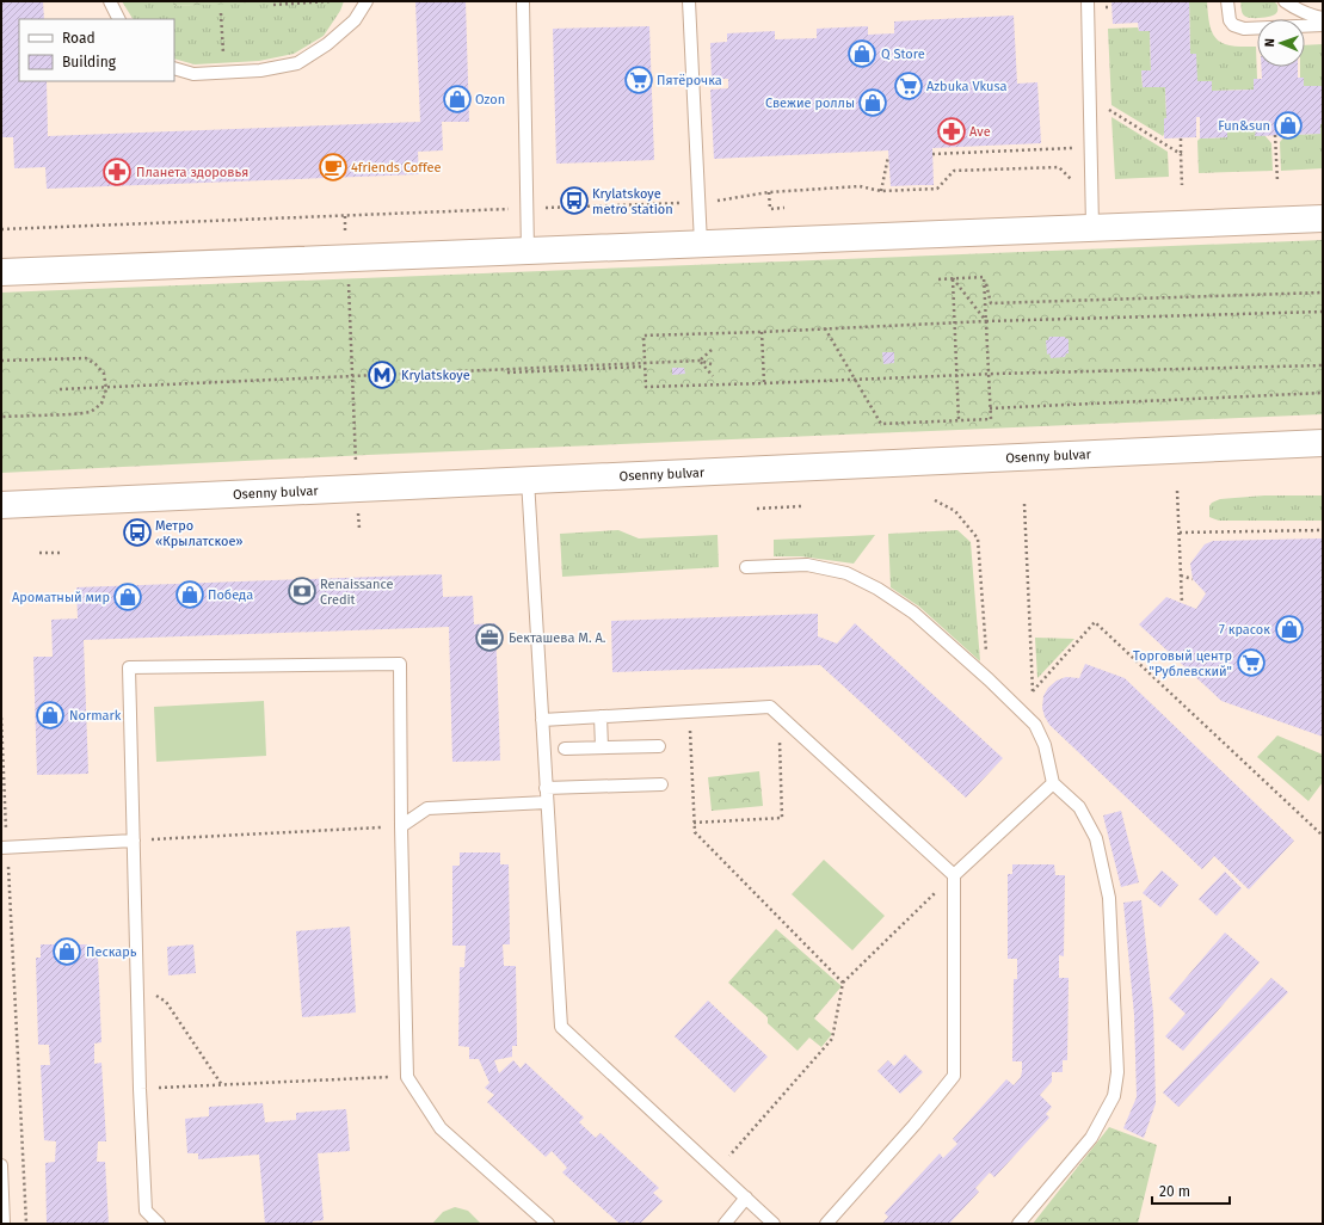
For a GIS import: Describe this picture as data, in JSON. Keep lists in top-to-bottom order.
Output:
{
  "streets": {
    "street": ["Osenny bulvar"]
  },
  "places": {
    "shop": [
      "Q Store",
      "Ozon",
      "Свежие роллы",
      "Fun&sun",
      "Победа",
      "Ароматный мир",
      "7 красок",
      "Normark",
      "Пескарь"
    ],
    "supermarket": ["Пятёрочка", "Azbuka Vkusa", "Торговый центр \"Рублевский\""],
    "pharmacy": ["Ave", "Планета здоровья"],
    "cafe": ["4friends Coffee"],
    "bus stop": ["Krylatskoye metro station", "Метро «Крылатское»"],
    "metro station": ["Krylatskoye"],
    "bank": ["Renaissance Credit"],
    "office": ["Бекташева М. А."]
  },
  "legend": ["Road", "Building"],
  "scale_bar": "20 m",
  "north": "left"
}
